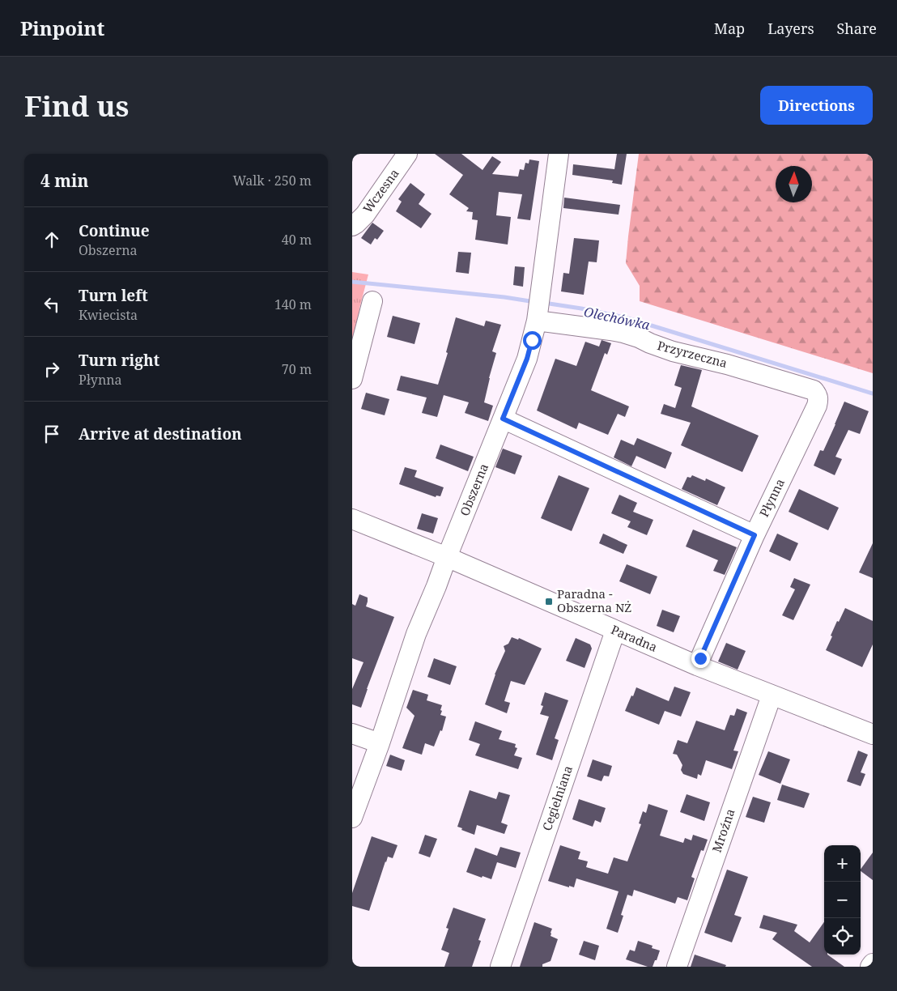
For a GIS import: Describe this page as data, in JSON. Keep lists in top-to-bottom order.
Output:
{
  "streets": {
    "street": [
      "Wczesna",
      "Przyrzeczna",
      "Obszerna",
      "Płynna",
      "Paradna",
      "Cegielniana",
      "Mroźna"
    ]
  },
  "crossings": [
    ["Przyrzeczna", "Obszerna"],
    ["Przyrzeczna", "Płynna"],
    ["Obszerna", "Paradna"],
    ["Płynna", "Paradna"],
    ["Paradna", "Cegielniana"],
    ["Paradna", "Mroźna"]
  ],
  "water": ["Olechówka"],
  "places": {
    "transit": ["Paradna - Obszerna NŻ"]
  },
  "north": "top",
  "page": {
    "header": "Pinpoint",
    "nav": ["Map", "Layers", "Share"],
    "buttons": "Directions",
    "title": "Find us",
    "heading": ["4 min", "Walk · 250 m"],
    "list": [
      ["Continue", "Obszerna", "40 m"],
      ["Turn left", "Kwiecista", "140 m"],
      ["Turn right", "Płynna", "70 m"],
      "Arrive at destination"
    ],
    "map_buttons": ["+", "−"]
  }
}
